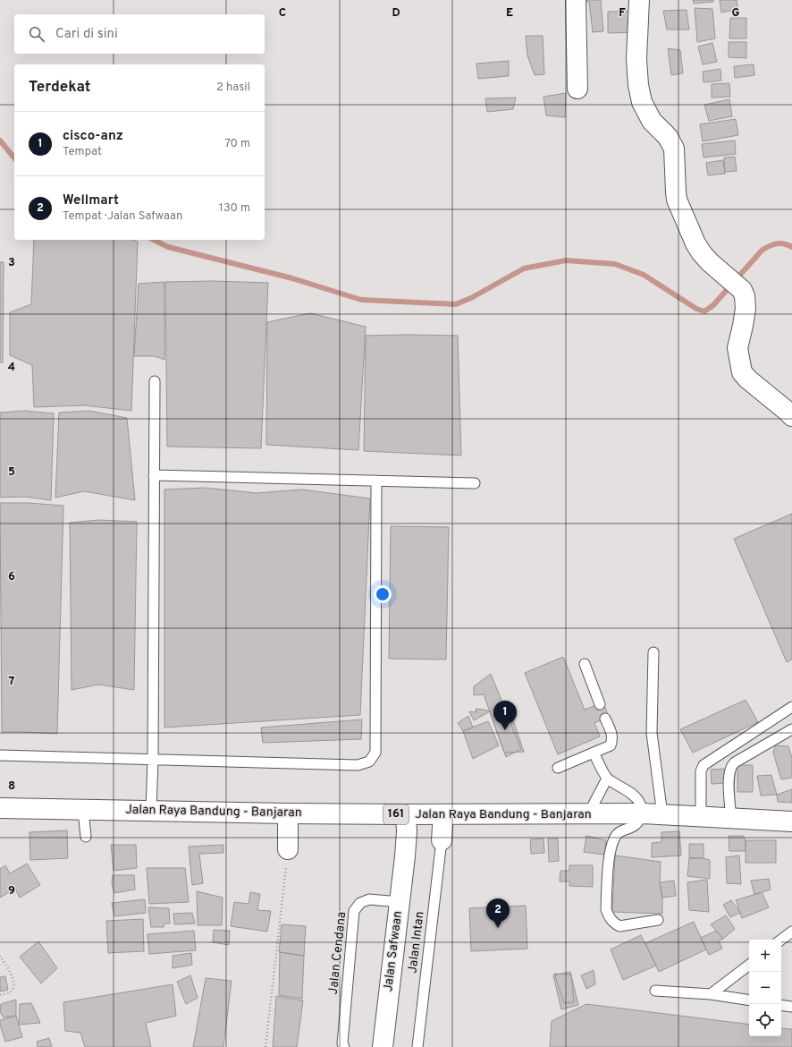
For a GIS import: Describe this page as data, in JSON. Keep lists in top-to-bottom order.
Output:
{
  "streets": {
    "main road": ["Jalan Raya Bandung - Banjaran", "161", "Jalan Safwaan"],
    "lane": ["Jalan Intan", "Jalan Cendana"]
  },
  "crossings": [
    ["Jalan Raya Bandung - Banjaran", "Jalan Safwaan"],
    ["Jalan Safwaan", "Jalan Cendana"]
  ],
  "page": {
    "search": "Cari di sini",
    "heading": ["Terdekat", "2 hasil"],
    "list": [
      {
        "mark": "1",
        "name": "cisco-anz",
        "note": "Tempat",
        "value": "70 m"
      },
      {
        "mark": "2",
        "name": "Wellmart",
        "note": "Tempat · Jalan Safwaan",
        "value": "130 m"
      }
    ],
    "pins": ["1", "2"],
    "map_buttons": ["+", "−"]
  },
  "grid": {
    "columns": [
      "C",
      "D",
      "E",
      "F",
      "G"
    ],
    "rows": [
      "3",
      "4",
      "5",
      "6",
      "7",
      "8",
      "9"
    ]
  }
}
